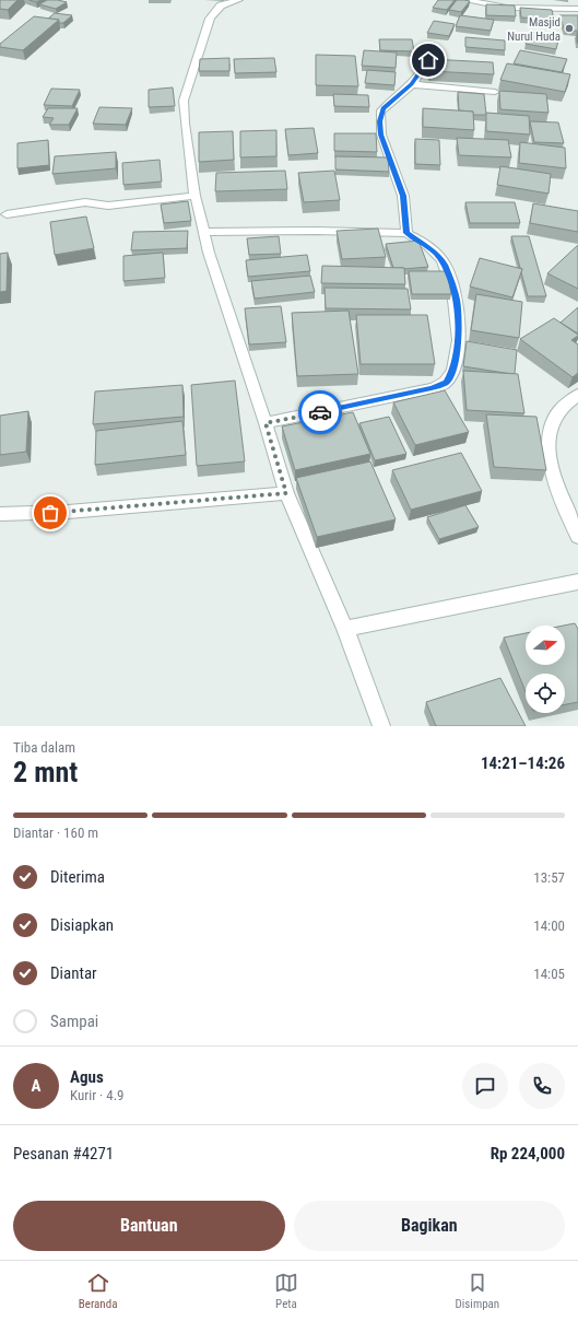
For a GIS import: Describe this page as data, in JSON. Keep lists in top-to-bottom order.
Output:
{
  "places": ["Masjid Nurul Huda"],
  "north": "right",
  "page": {
    "heading": ["2 mnt", "Tiba dalam", "14:21–14:26"],
    "panel": [
      "Agus",
      "Kurir · 4.9",
      "Pesanan #4271",
      "Rp 224,000"
    ],
    "bar": "Diantar · 160 m",
    "list": [
      ["Diterima", "13:57"],
      ["Disiapkan", "14:00"],
      ["Diantar", "14:05"],
      "Sampai"
    ],
    "round": "A",
    "buttons": ["Bantuan", "Bagikan"],
    "tabs": ["Beranda", "Peta", "Disimpan"]
  }
}
